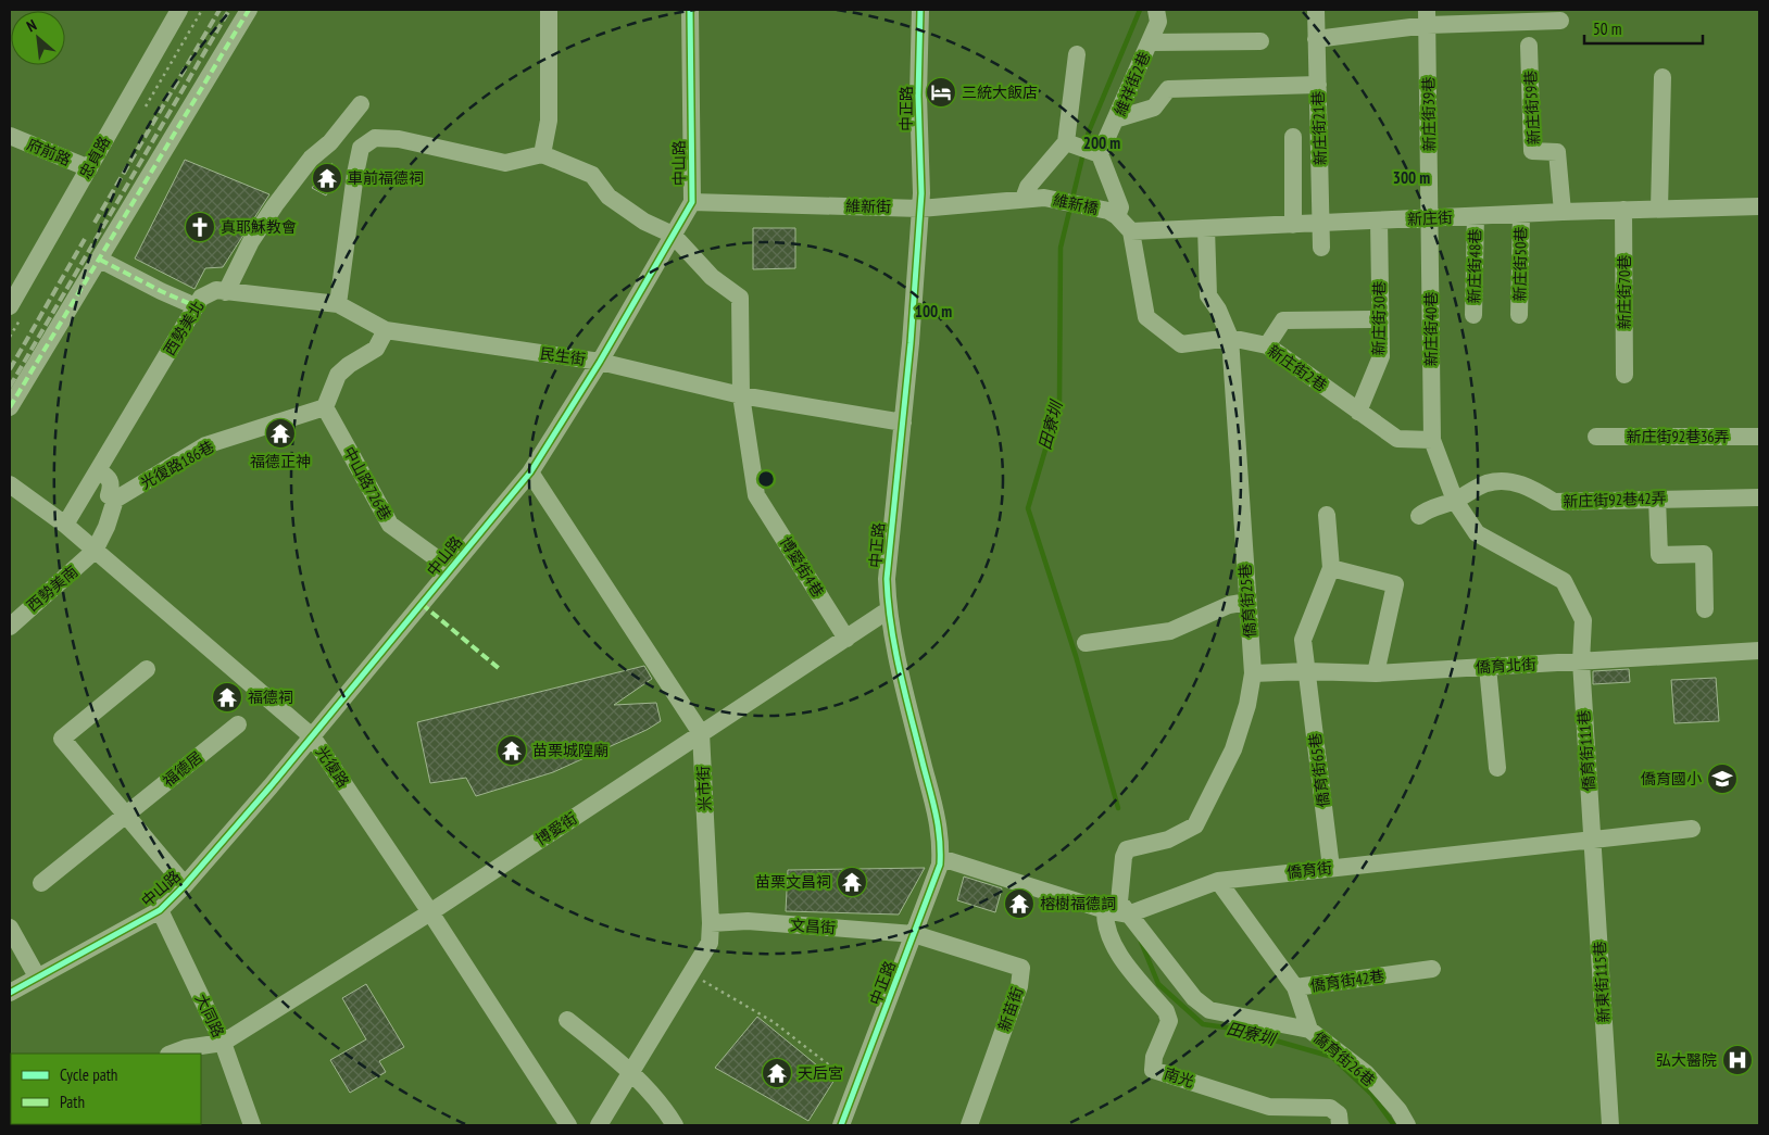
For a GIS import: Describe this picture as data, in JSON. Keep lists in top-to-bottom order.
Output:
{
  "streets": {
    "street": [
      "維祥街2巷",
      "新庄街59巷",
      "中正路",
      "新庄街39巷",
      "新庄街21巷",
      "府前路",
      "忠貞路",
      "中山路",
      "維新橋",
      "維新街",
      "新庄街",
      "新庄街50巷",
      "新庄街48巷",
      "新庄街70巷",
      "新庄街30巷",
      "西勢美北",
      "新庄街40巷",
      "民生街",
      "新庄街2巷",
      "新庄街92巷36弄",
      "光復路186巷",
      "中山路726巷",
      "新庄街92巷42弄",
      "博愛街4巷",
      "西勢美南",
      "僑育街25巷",
      "僑育北街",
      "僑育街111巷",
      "光復路",
      "福德居",
      "僑育街65巷",
      "米市街",
      "博愛街",
      "僑育街",
      "文昌街",
      "僑育街42巷",
      "新東街115巷",
      "新苗街",
      "大同路",
      "僑育街26巷",
      "南光"
    ]
  },
  "crossings": [
    ["新庄街59巷", "新庄街"],
    ["中正路", "維新街"],
    ["中正路", "民生街"],
    ["中正路", "博愛街"],
    ["中正路", "文昌街"],
    ["中正路", "新苗街"],
    ["新庄街39巷", "新庄街"],
    ["新庄街39巷", "新庄街40巷"],
    ["新庄街21巷", "新庄街"],
    ["府前路", "忠貞路"],
    ["中山路", "維新街"],
    ["中山路", "民生街"],
    ["中山路", "中山路726巷"],
    ["中山路", "光復路"],
    ["中山路", "大同路"],
    ["維新橋", "維新街"],
    ["新庄街", "新庄街50巷"],
    ["新庄街", "新庄街48巷"],
    ["新庄街", "新庄街70巷"],
    ["新庄街", "新庄街30巷"],
    ["新庄街", "新庄街40巷"],
    ["新庄街", "新庄街2巷"],
    ["新庄街", "僑育街25巷"],
    ["新庄街30巷", "新庄街2巷"],
    ["西勢美北", "民生街"],
    ["西勢美北", "光復路"],
    ["新庄街40巷", "新庄街2巷"],
    ["新庄街40巷", "新庄街92巷42弄"],
    ["新庄街40巷", "僑育街111巷"],
    ["民生街", "博愛街4巷"],
    ["新庄街2巷", "僑育街25巷"],
    ["光復路186巷", "中山路726巷"],
    ["新庄街92巷42弄", "僑育街111巷"],
    ["博愛街4巷", "博愛街"],
    ["西勢美南", "光復路"],
    ["僑育街25巷", "僑育北街"],
    ["僑育街25巷", "僑育街"],
    ["僑育街25巷", "僑育街26巷"],
    ["僑育街25巷", "南光"],
    ["僑育北街", "僑育街111巷"],
    ["僑育北街", "僑育街65巷"],
    ["僑育街111巷", "僑育街"],
    ["僑育街111巷", "新東街115巷"],
    ["光復路", "博愛街"],
    ["僑育街65巷", "僑育街"],
    ["米市街", "博愛街"],
    ["米市街", "文昌街"],
    ["博愛街", "大同路"],
    ["僑育街", "僑育街42巷"],
    ["僑育街", "新東街115巷"],
    ["僑育街", "僑育街26巷"],
    ["僑育街", "南光"],
    ["文昌街", "新苗街"],
    ["僑育街26巷", "南光"]
  ],
  "water": ["田寮圳"],
  "places": {
    "hotel": ["三統大飯店"],
    "temple": [
      "車前福德祠",
      "福德正神",
      "福德祠",
      "苗栗城隍廟",
      "苗栗文昌祠",
      "榕樹福德詞",
      "天后宮"
    ],
    "church": ["真耶穌教會"],
    "school or university": ["僑育國小"],
    "hospital": ["弘大醫院"]
  },
  "legend": ["Cycle path", "Path"],
  "scale_bar": "50 m",
  "north": "top left",
  "rings": ["200 m", "300 m", "100 m"]
}
